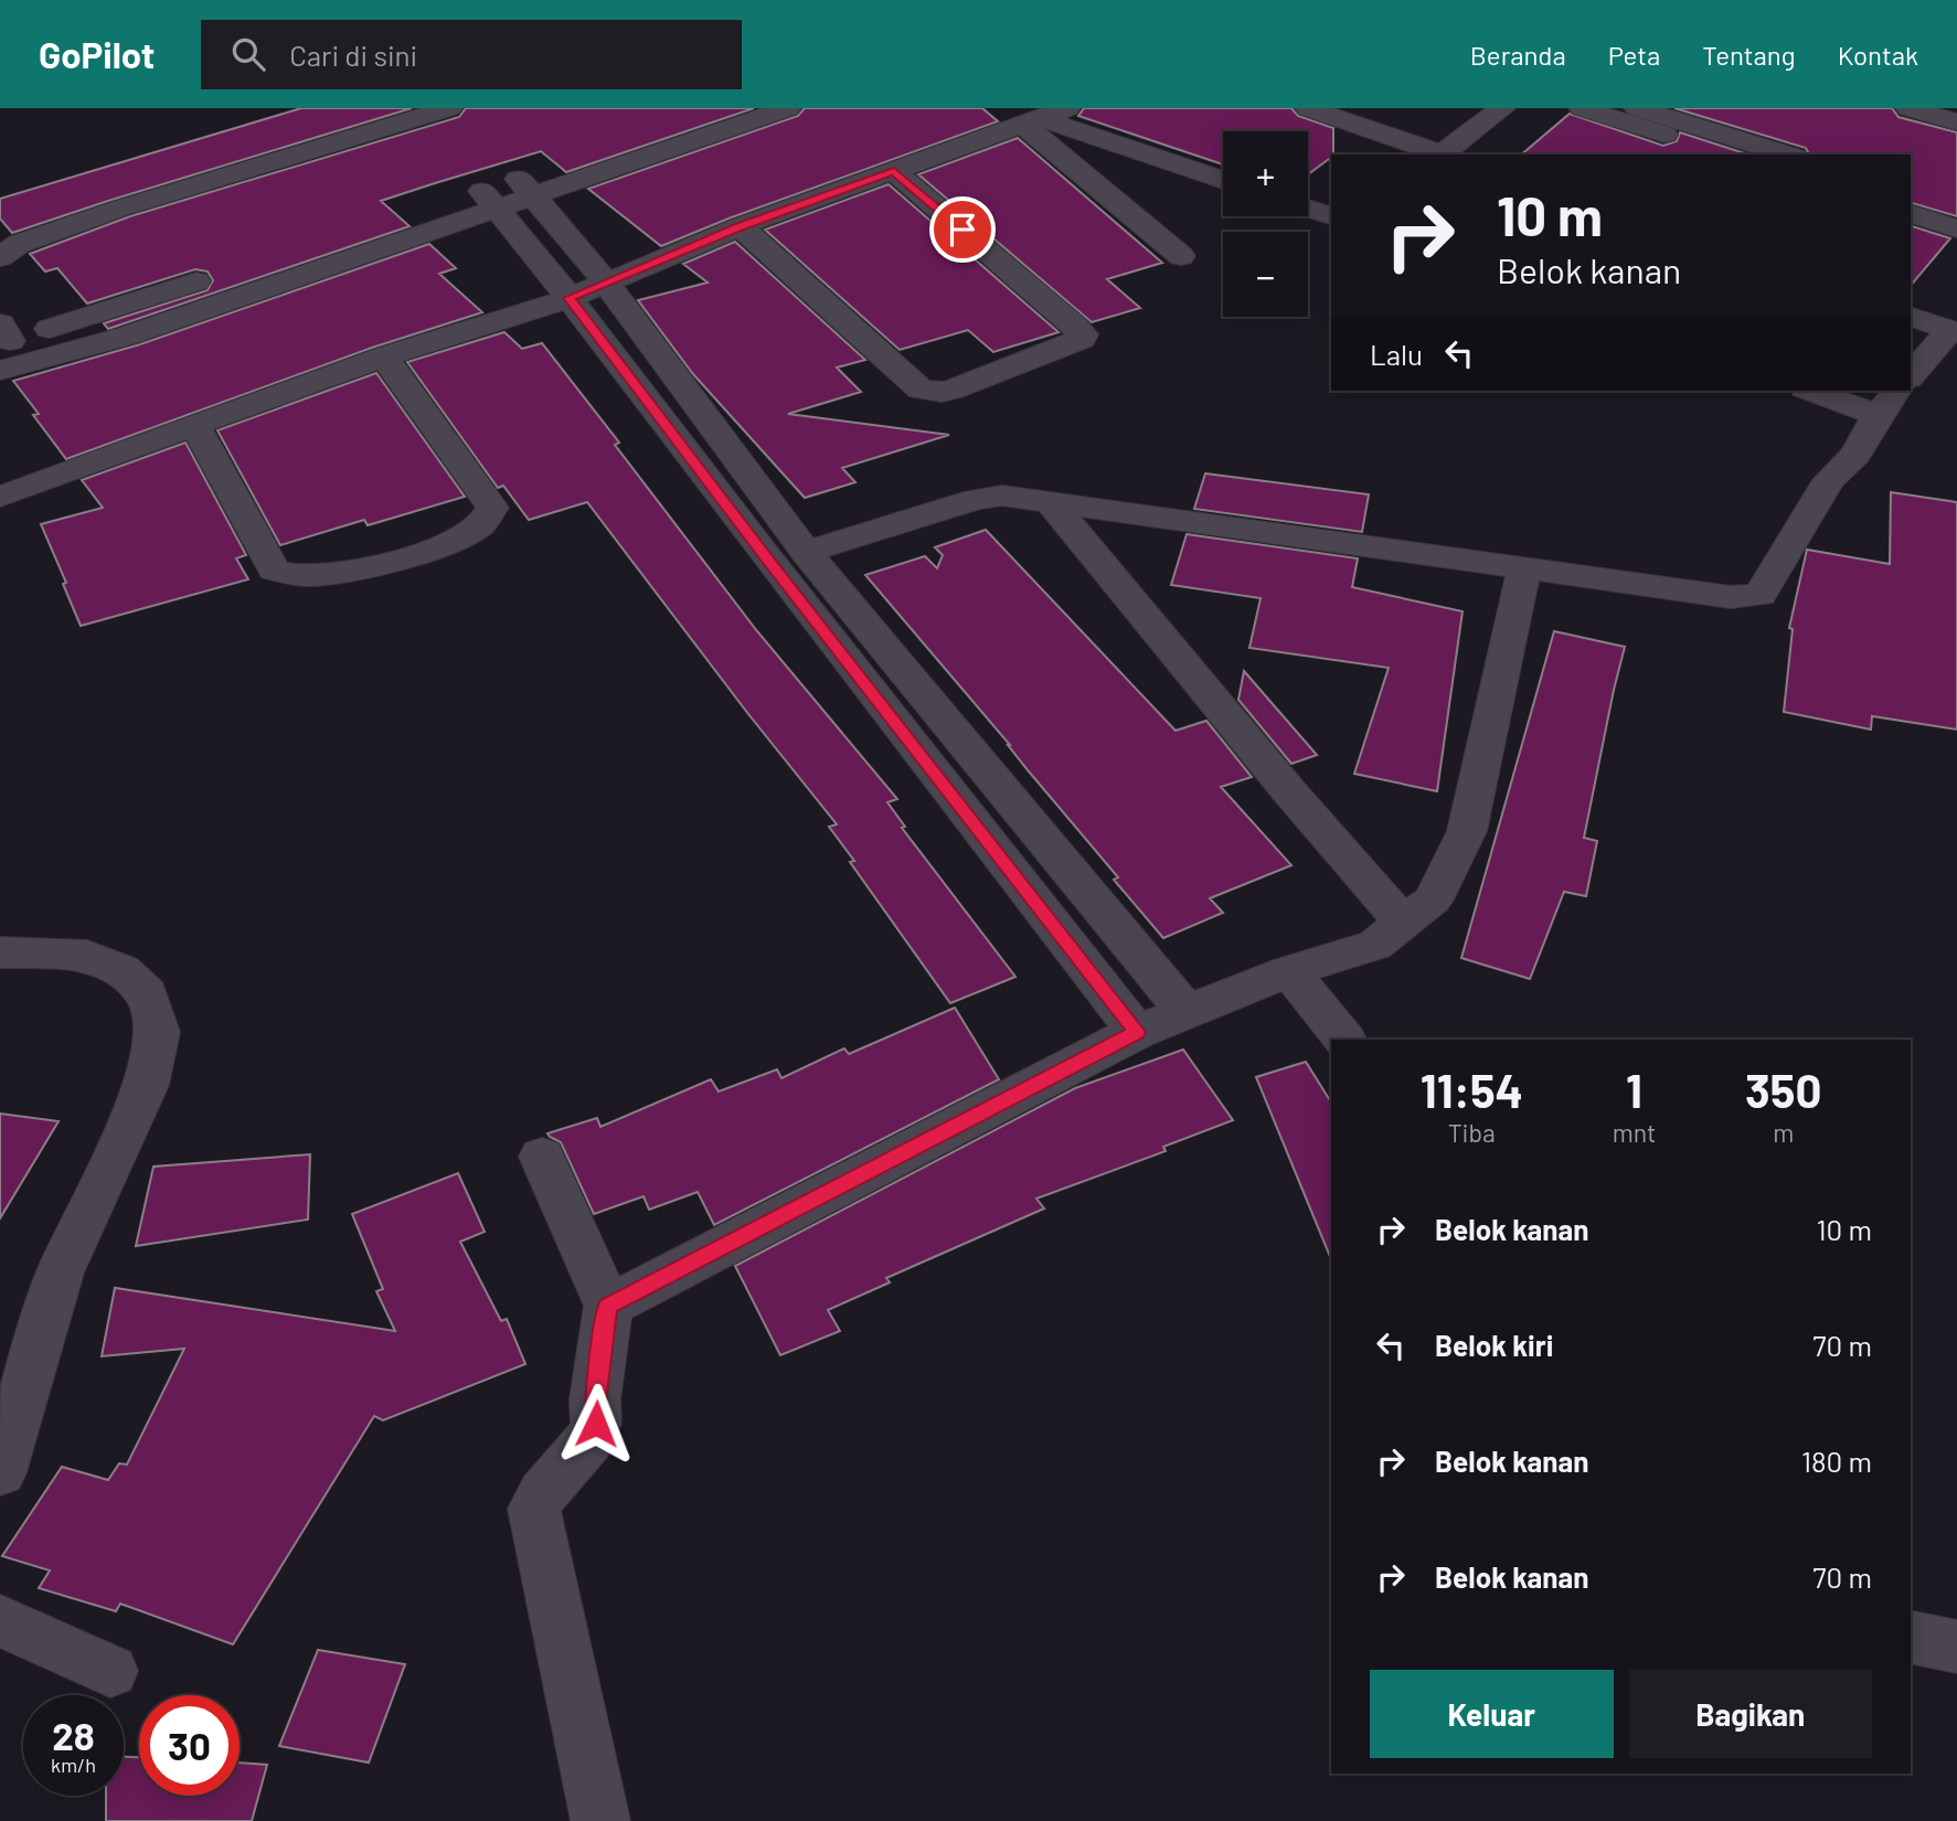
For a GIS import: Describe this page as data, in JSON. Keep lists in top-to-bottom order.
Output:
{
  "page": {
    "header": "GoPilot",
    "search": "Cari di sini",
    "nav": [
      "Beranda",
      "Peta",
      "Tentang",
      "Kontak"
    ],
    "map_buttons": ["+", "−"],
    "turn": ["10 m", "Belok kanan"],
    "then": "Lalu",
    "eta": [
      "11:54",
      "Tiba",
      "1",
      "mnt",
      "350",
      "m"
    ],
    "list": [
      {
        "name": "Belok kanan",
        "value": "10 m"
      },
      {
        "name": "Belok kiri",
        "value": "70 m"
      },
      {
        "name": "Belok kanan",
        "value": "180 m"
      },
      {
        "name": "Belok kanan",
        "value": "70 m"
      }
    ],
    "buttons": ["Keluar", "Bagikan"],
    "speed": "28 km/h",
    "limit": "30"
  }
}
